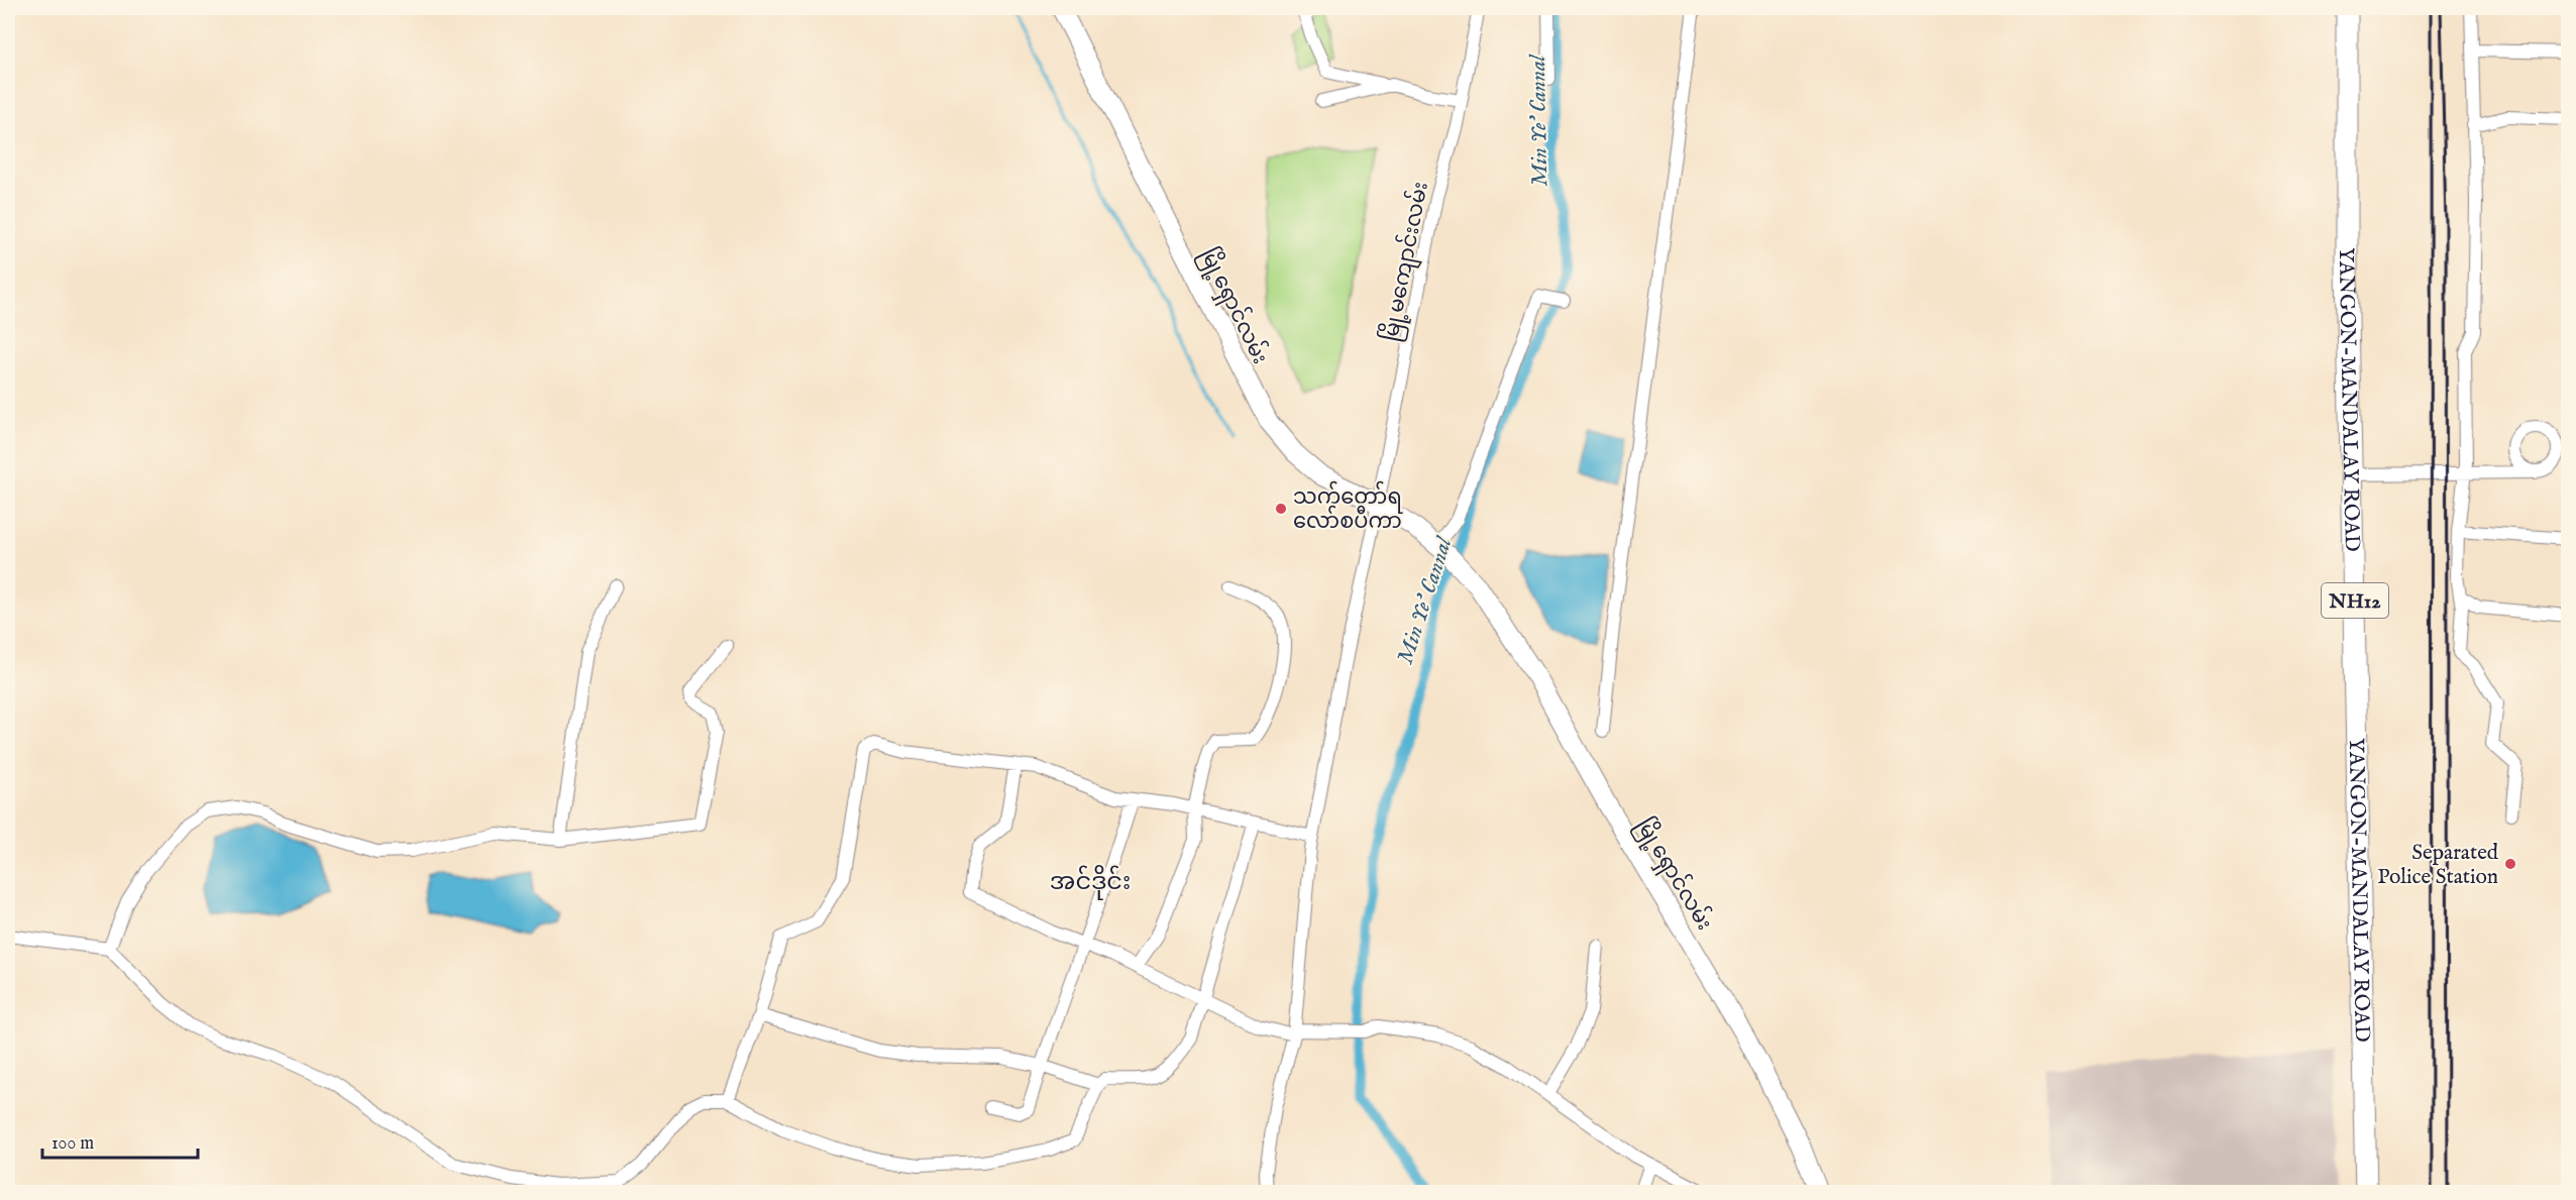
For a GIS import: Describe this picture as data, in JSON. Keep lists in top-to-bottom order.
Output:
{
  "streets": {
    "highway": ["YANGON-MANDALAY ROAD", "NH12"],
    "main road": ["မြို့ရှောင်လမ်း"],
    "street": ["မြို့မကျောင်းလမ်း"]
  },
  "crossings": [
    ["မြို့မကျောင်းလမ်း", "မြို့ရှောင်လမ်း"]
  ],
  "districts": ["အင်ဒိုင်း"],
  "water": ["Min Ye' Cannal"],
  "places": ["သက်တော်ရ လော်စပီကာ", "Separated Police Station"],
  "scale_bar": "100 m"
}
